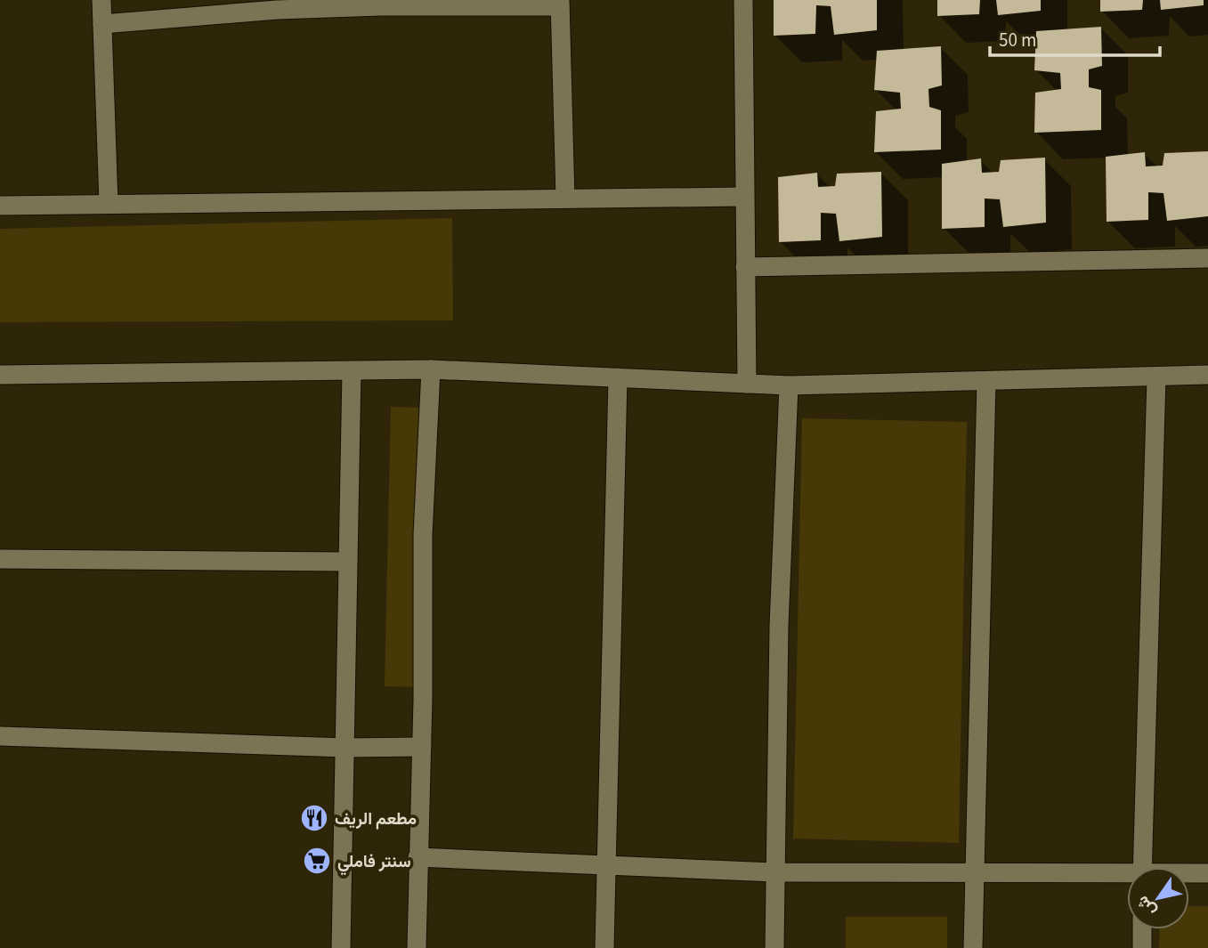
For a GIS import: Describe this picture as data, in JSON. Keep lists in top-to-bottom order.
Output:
{
  "places": {
    "restaurant": ["مطعم الريف"],
    "supermarket": ["سنتر فاملي"]
  },
  "scale_bar": "50 m",
  "north": "bottom left"
}
